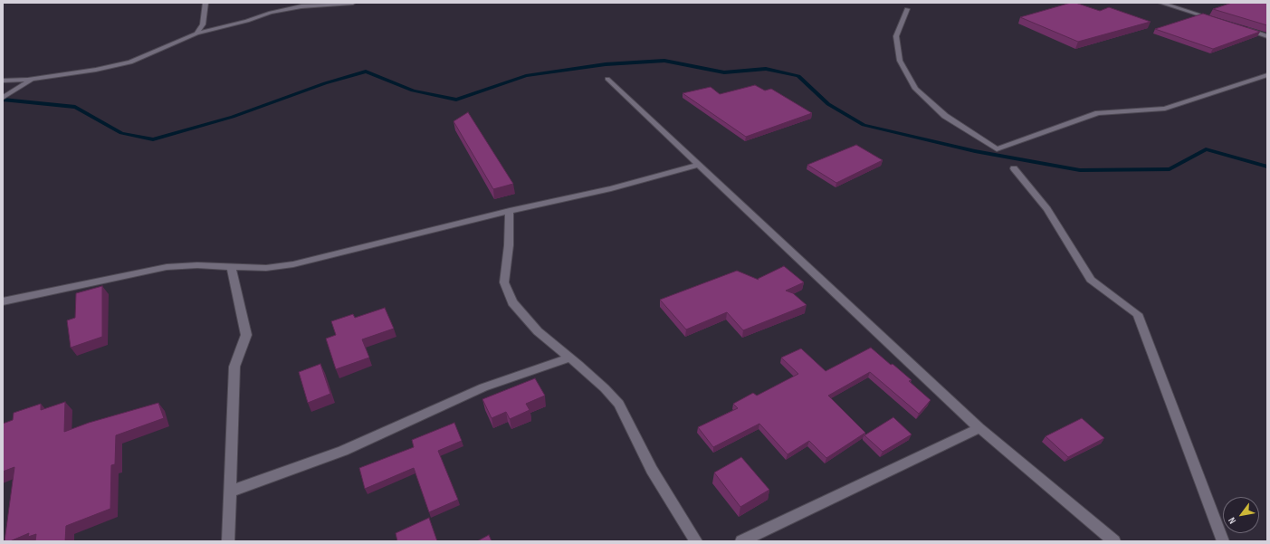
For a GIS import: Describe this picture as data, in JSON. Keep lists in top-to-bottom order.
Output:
{
  "north": "bottom left"
}
